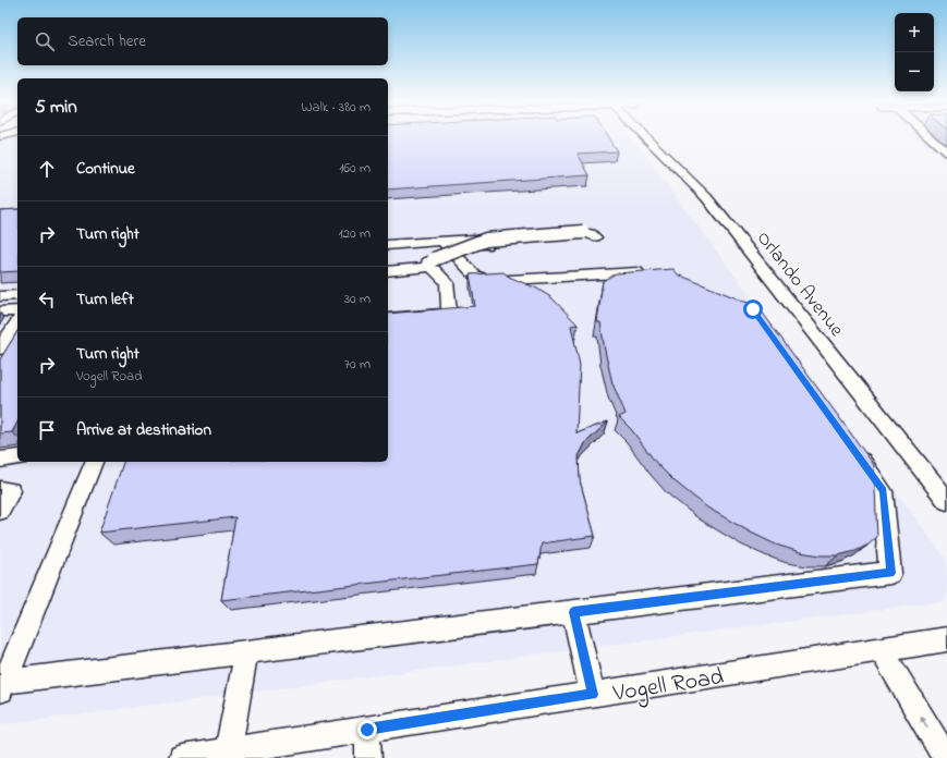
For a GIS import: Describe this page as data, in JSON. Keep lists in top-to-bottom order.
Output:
{
  "streets": {
    "street": ["Orlando Avenue", "Vogell Road"]
  },
  "page": {
    "map_buttons": ["+", "−"],
    "search": "Search here",
    "heading": ["5 min", "Walk · 380 m"],
    "list": [
      ["Continue", "160 m"],
      ["Turn right", "120 m"],
      ["Turn left", "30 m"],
      ["Turn right", "Vogell Road", "70 m"],
      "Arrive at destination"
    ]
  }
}
